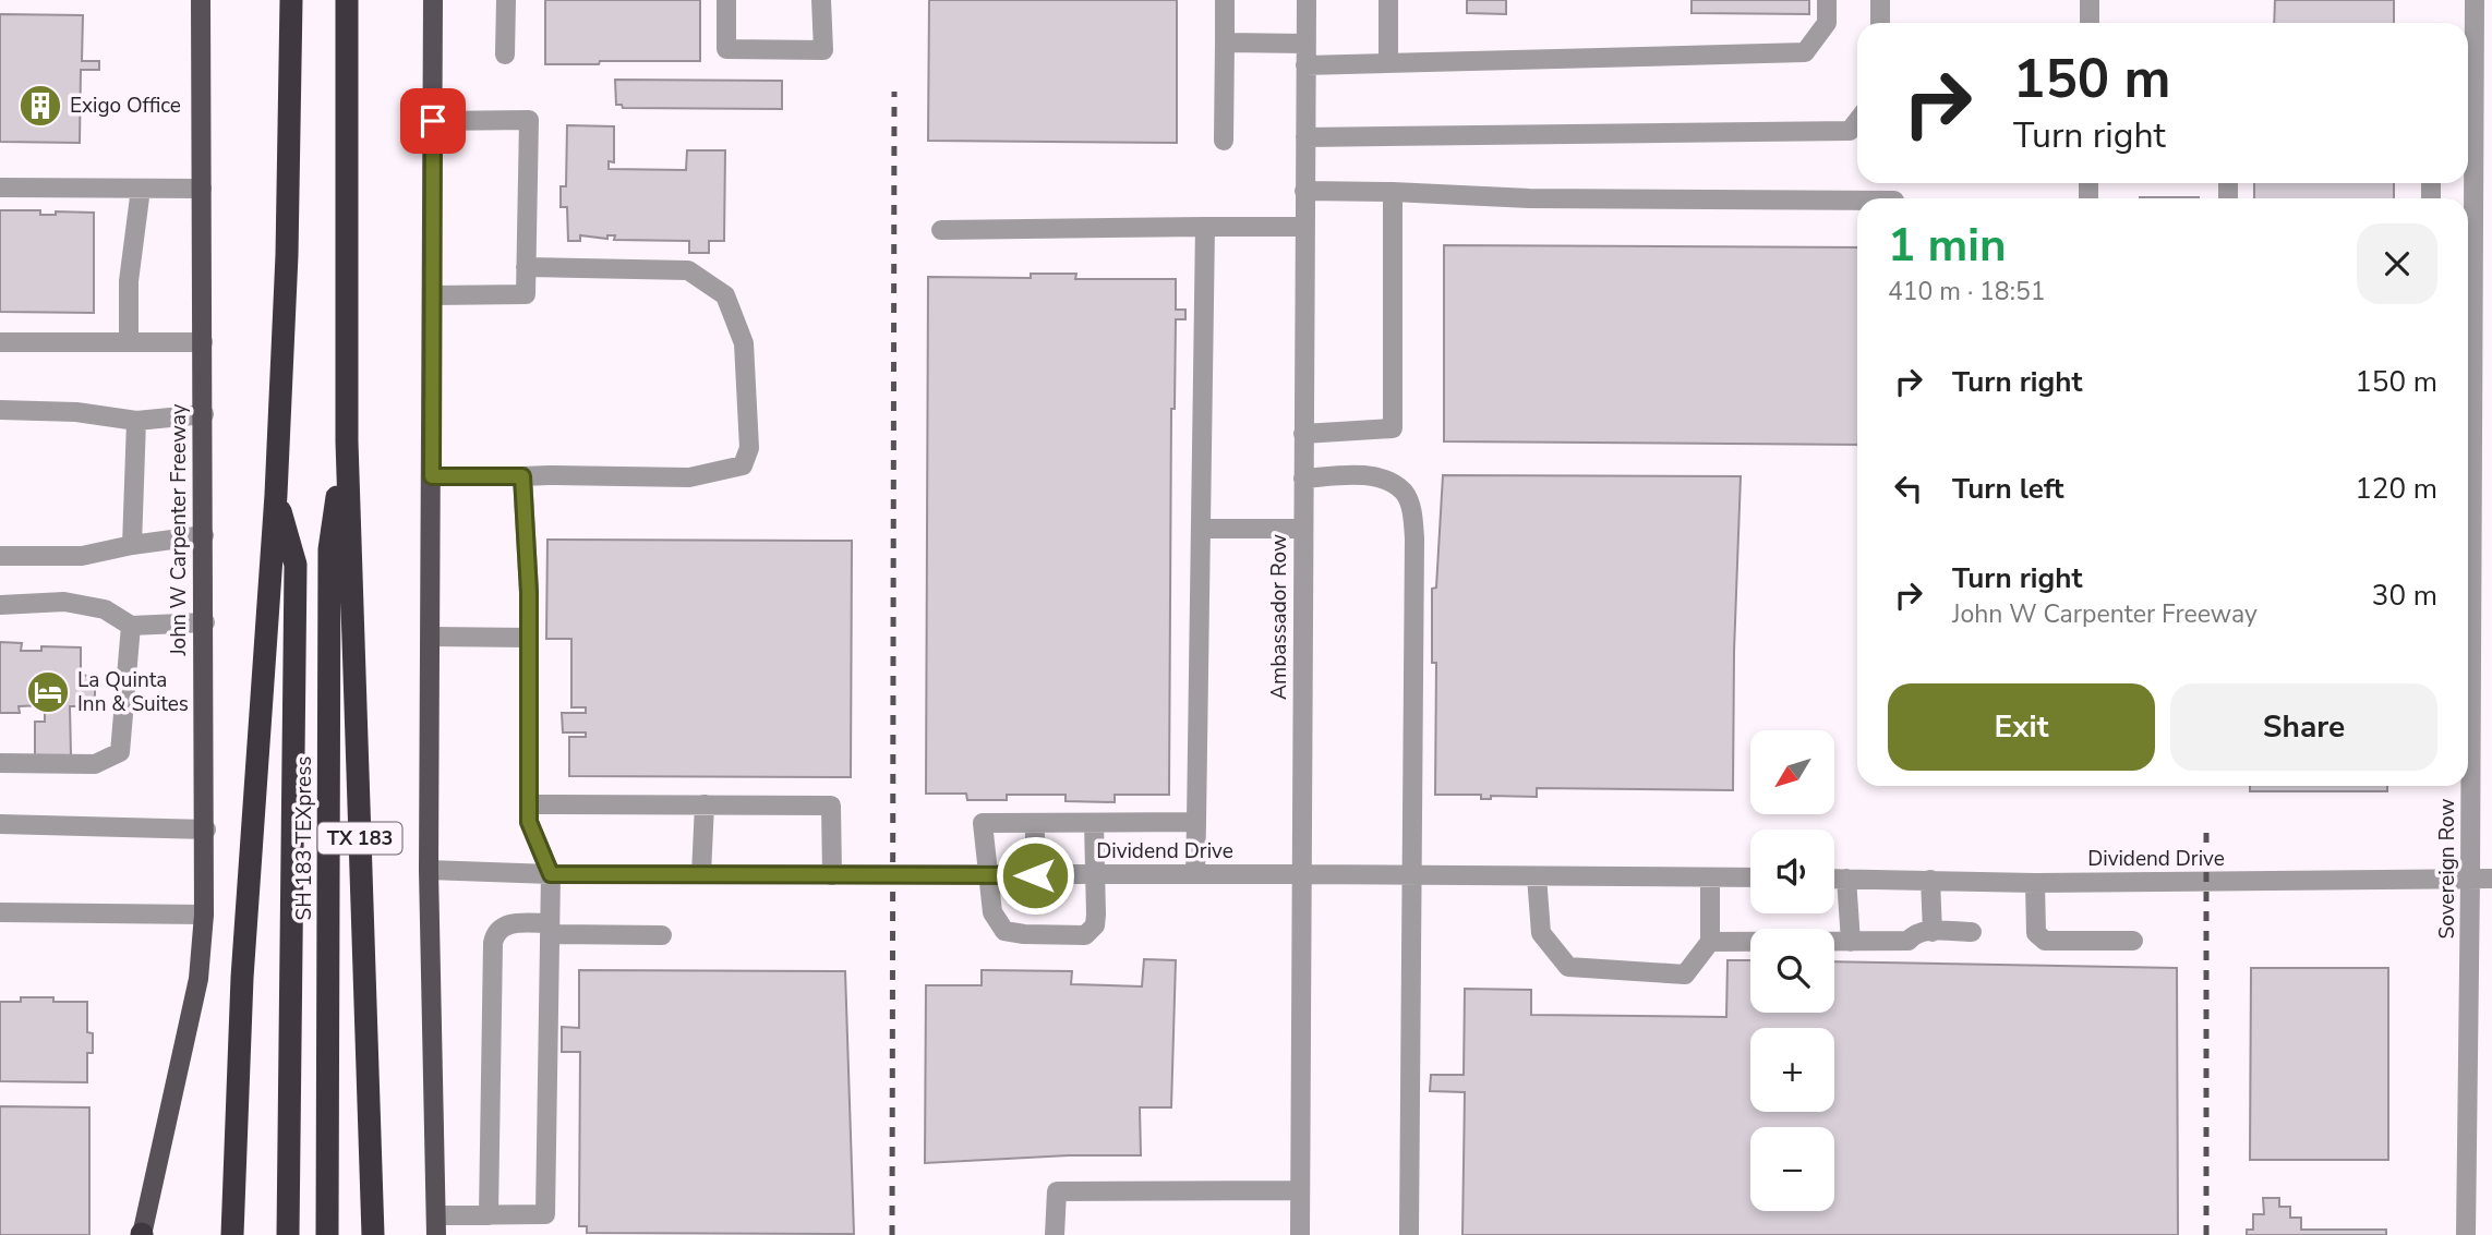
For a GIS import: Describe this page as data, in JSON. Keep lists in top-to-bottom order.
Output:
{
  "streets": {
    "highway": ["SH 183 TEXpress", "TX 183"],
    "main road": ["John W Carpenter Freeway"],
    "street": ["Ambassador Row", "Dividend Drive", "Sovereign Row"]
  },
  "crossings": [
    ["Ambassador Row", "Dividend Drive"],
    ["SH 183 TEXpress", "TX 183"],
    ["Dividend Drive", "Sovereign Row"]
  ],
  "places": {
    "building": ["Exigo Office"],
    "hotel": ["La Quinta Inn & Suites"]
  },
  "north": "bottom left",
  "page": {
    "turn": ["150 m", "Turn right"],
    "heading": ["1 min", "410 m · 18:51"],
    "list": [
      {
        "name": "Turn right",
        "value": "150 m"
      },
      {
        "name": "Turn left",
        "value": "120 m"
      },
      {
        "name": "Turn right",
        "note": "John W Carpenter Freeway",
        "value": "30 m"
      }
    ],
    "buttons": ["Exit", "Share"],
    "map_buttons": ["+", "−"]
  }
}
